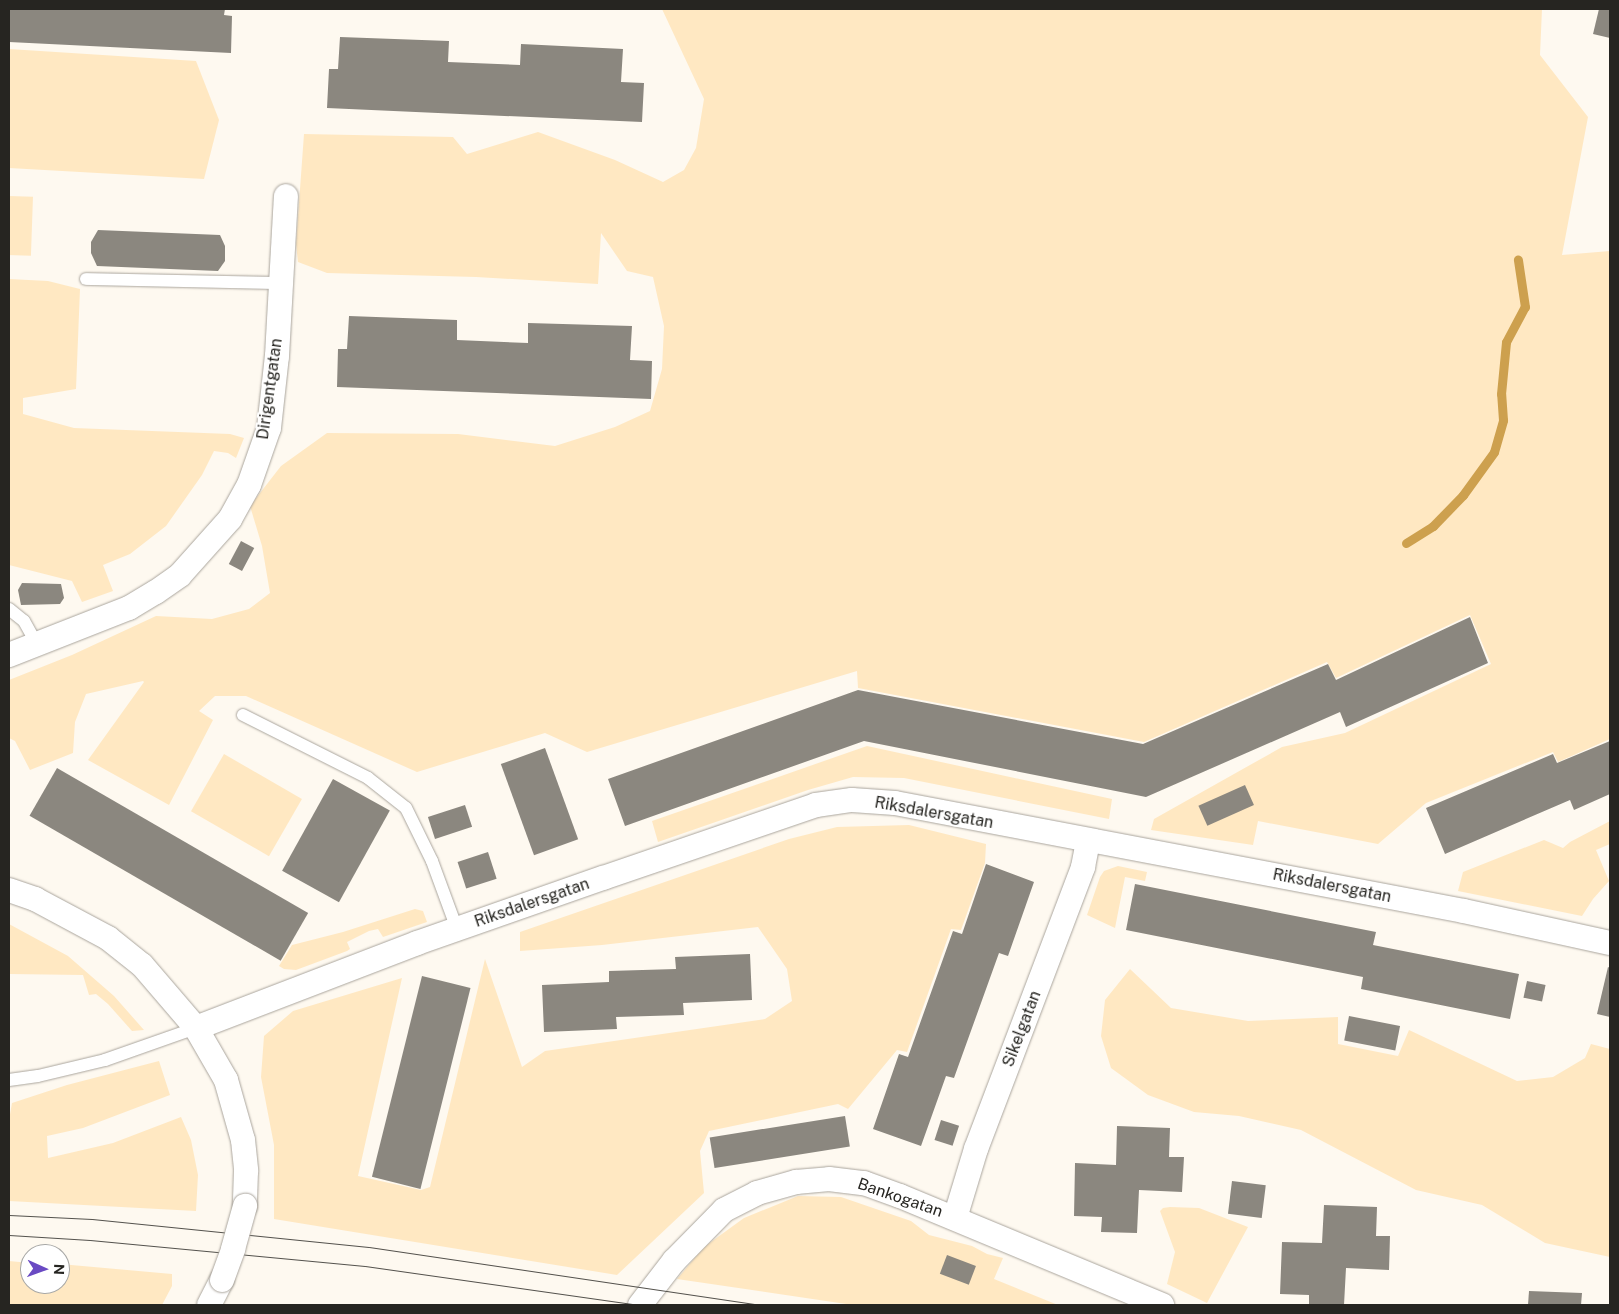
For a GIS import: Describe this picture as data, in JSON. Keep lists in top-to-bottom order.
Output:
{
  "streets": {
    "street": [
      "Dirigentgatan",
      "Riksdalersgatan",
      "Sikelgatan",
      "Bankogatan"
    ]
  },
  "crossings": [
    ["Riksdalersgatan", "Sikelgatan"],
    ["Sikelgatan", "Bankogatan"]
  ],
  "north": "right"
}
